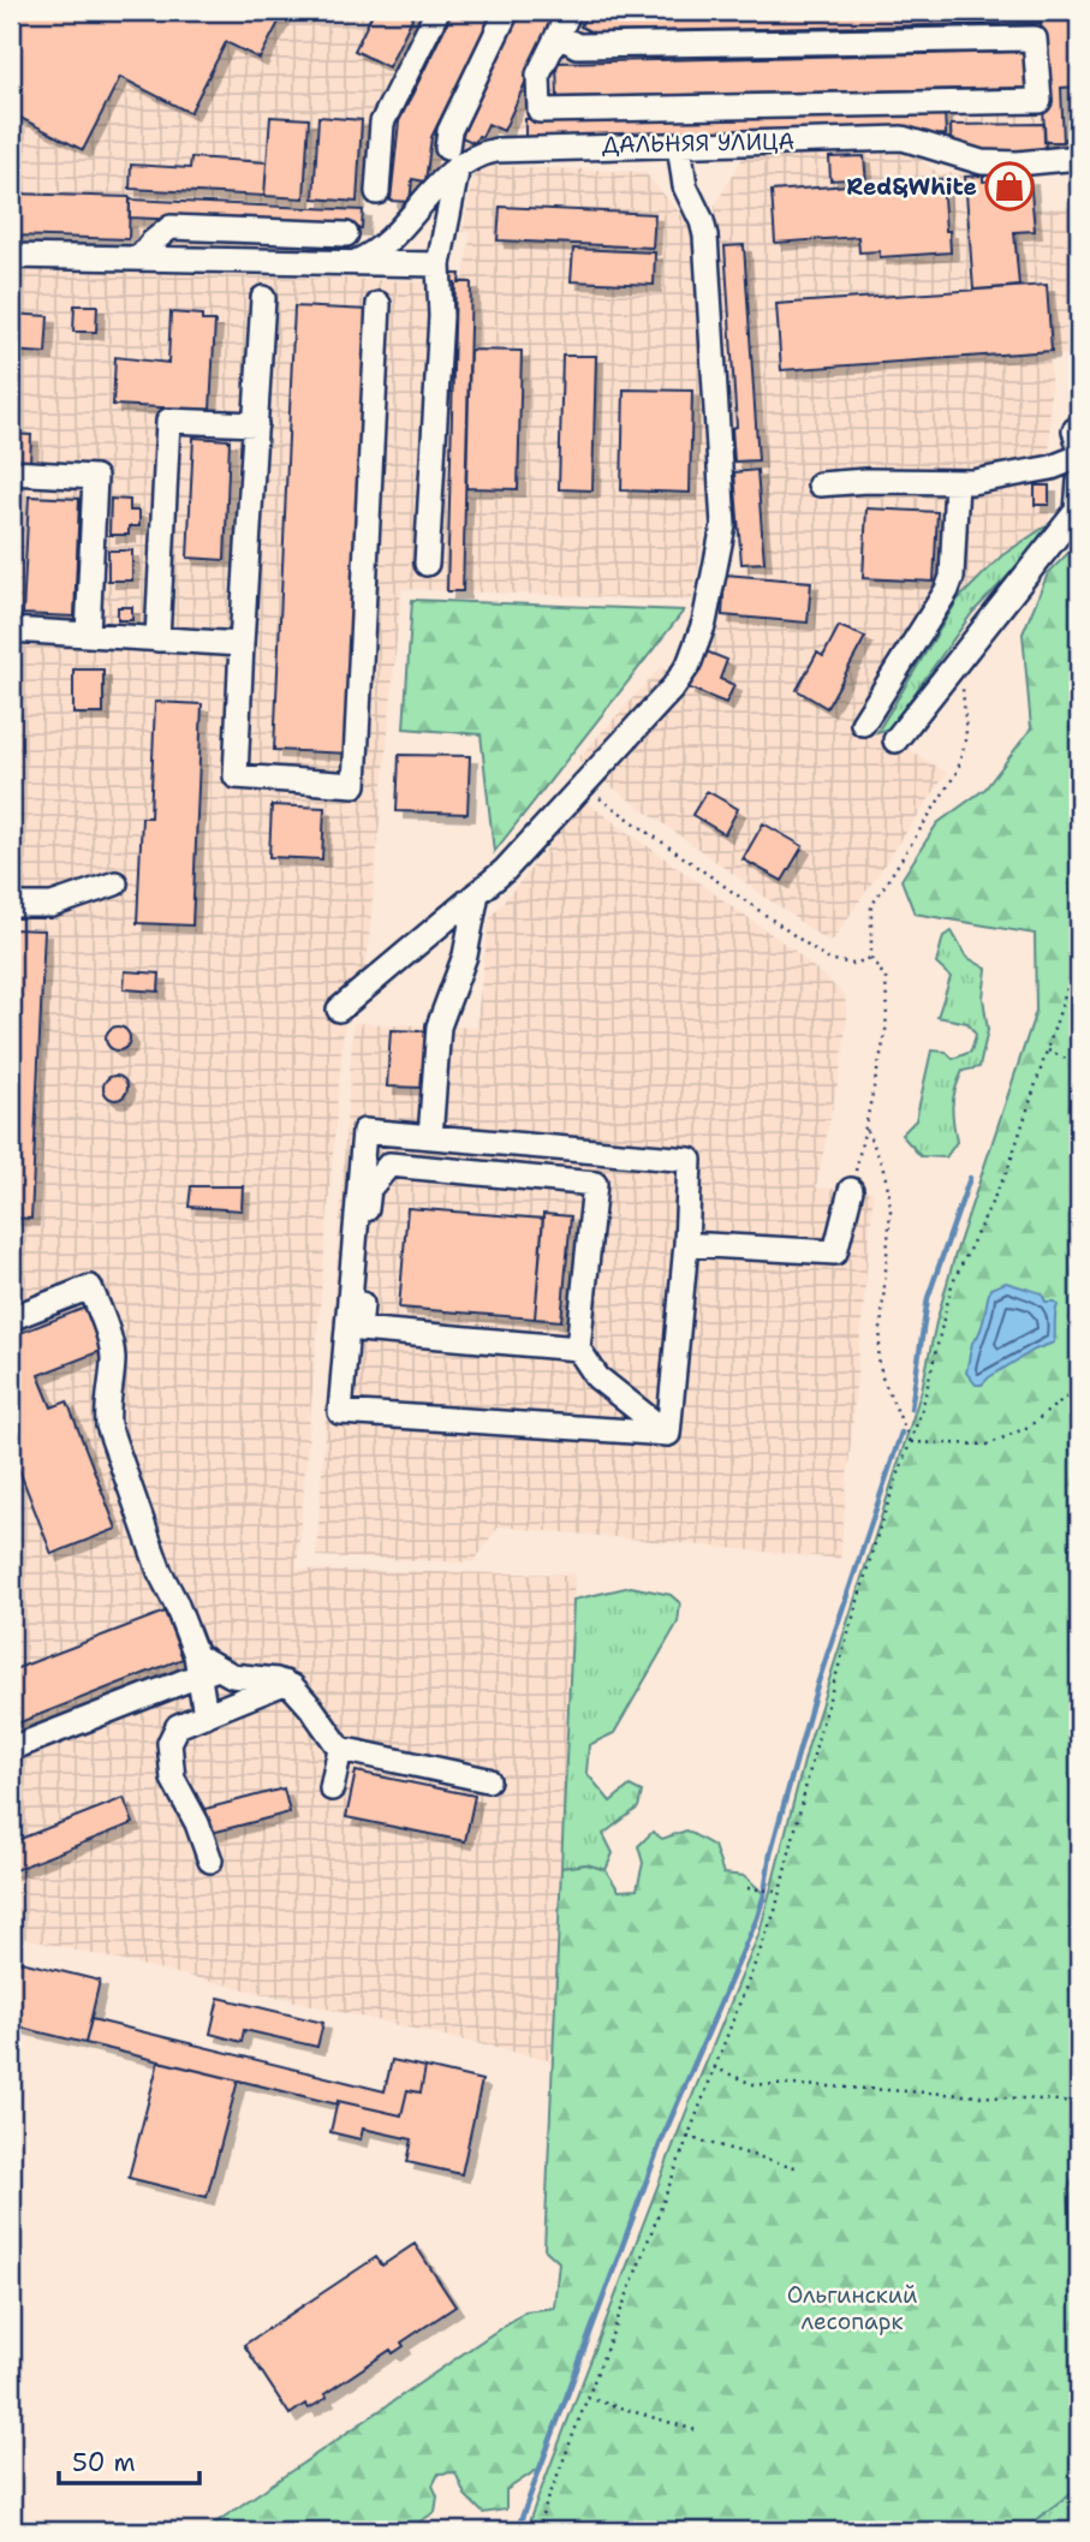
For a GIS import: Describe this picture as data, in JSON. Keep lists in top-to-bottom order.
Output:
{
  "streets": {
    "street": ["ДАЛЬНЯЯ УЛИЦА"]
  },
  "parks": ["Ольгинский лесопарк"],
  "places": {
    "shop": ["Red&White"]
  },
  "scale_bar": "50 m"
}
